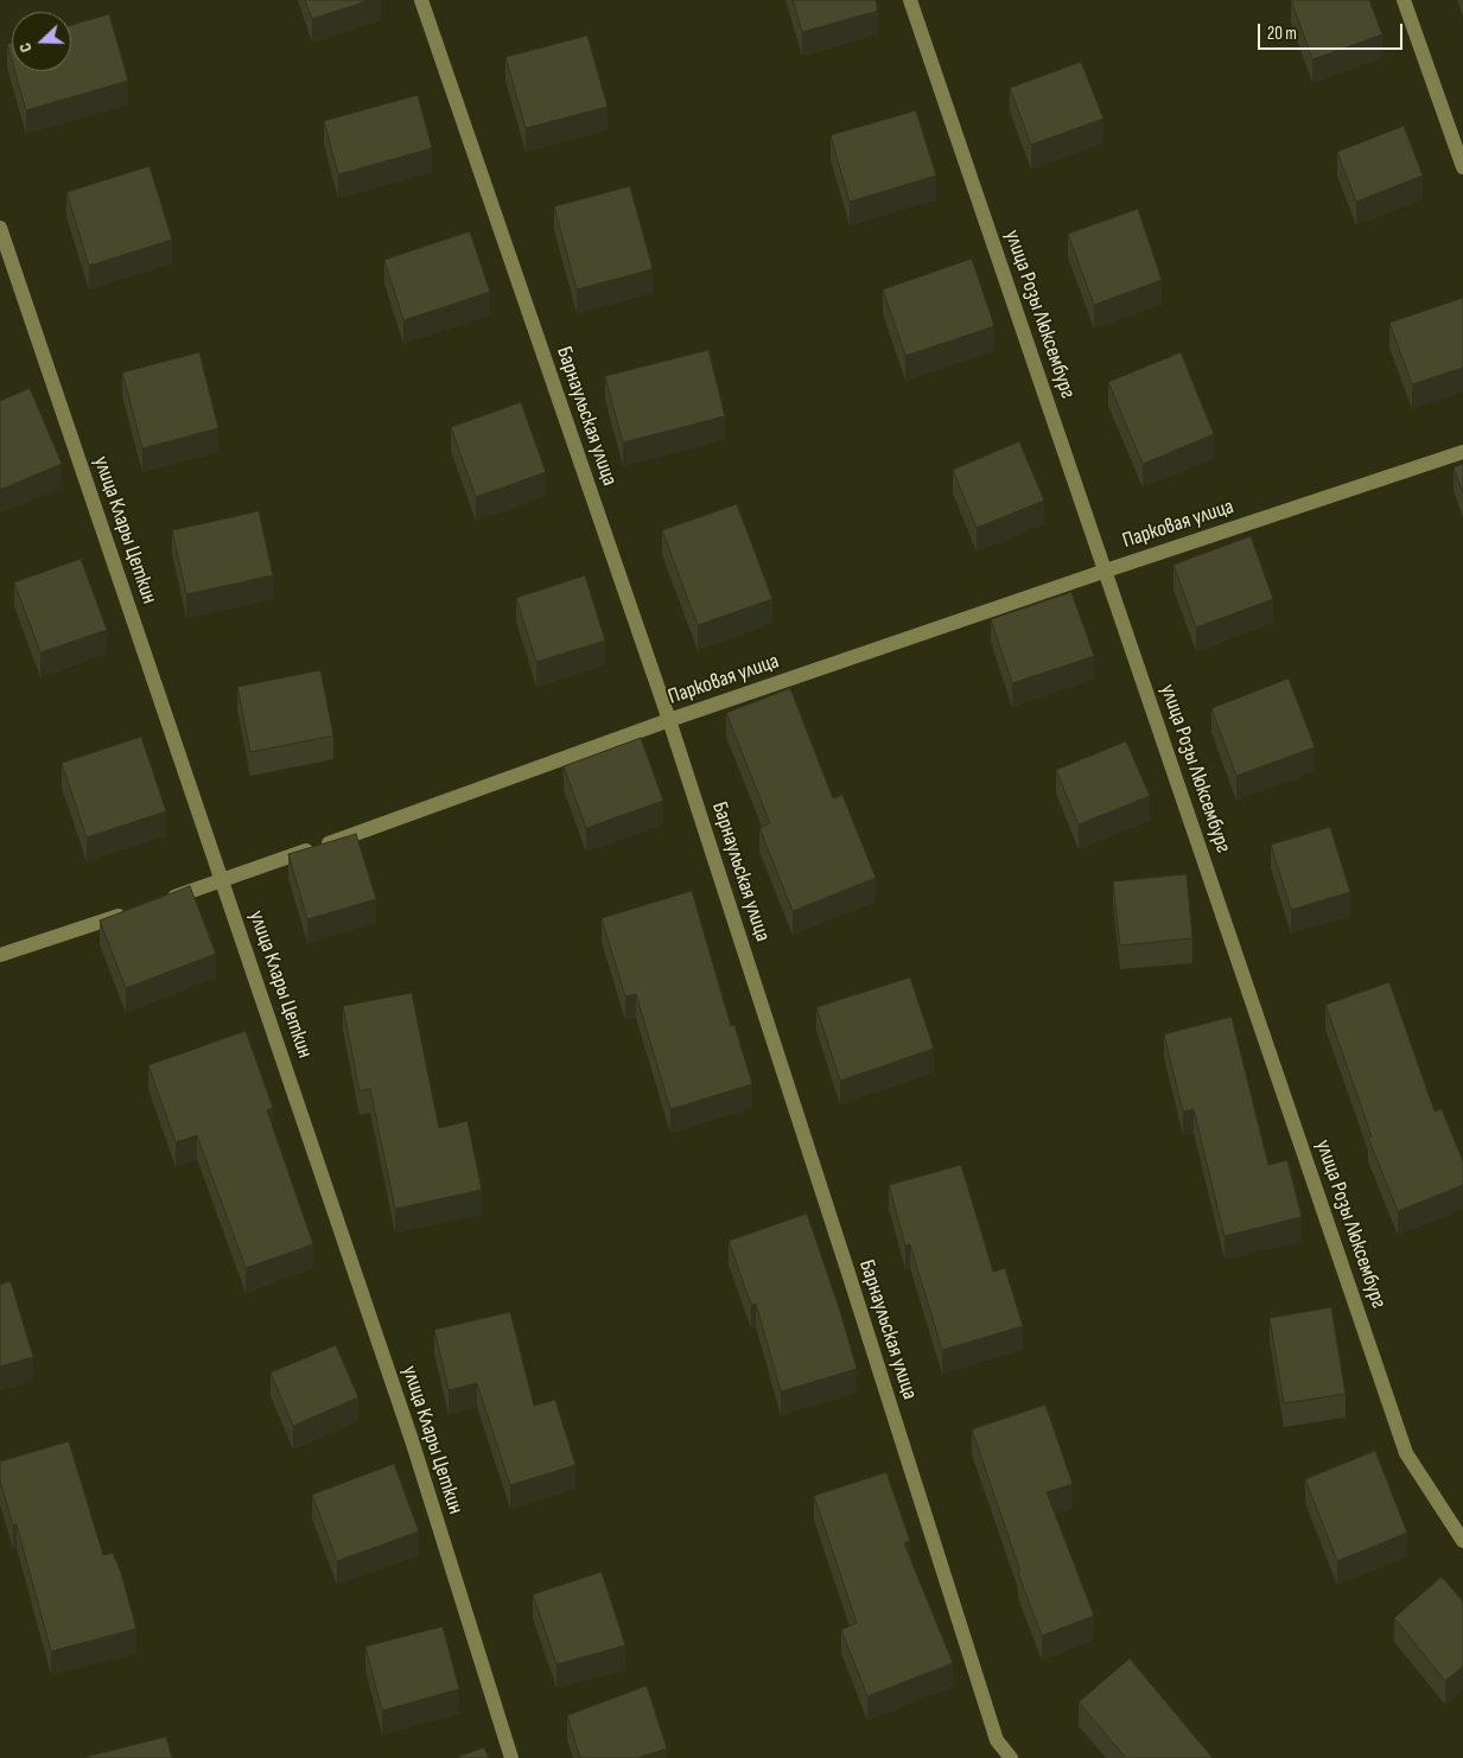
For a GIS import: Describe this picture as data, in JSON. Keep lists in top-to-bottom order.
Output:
{
  "streets": {
    "street": [
      "улица Розы Люксембург",
      "Барнаульская улица",
      "Парковая улица",
      "улица Клары Цеткин"
    ]
  },
  "crossings": [
    ["улица Розы Люксембург", "Парковая улица"],
    ["Барнаульская улица", "Парковая улица"],
    ["Парковая улица", "улица Клары Цеткин"]
  ],
  "scale_bar": "20 m",
  "north": "left"
}
